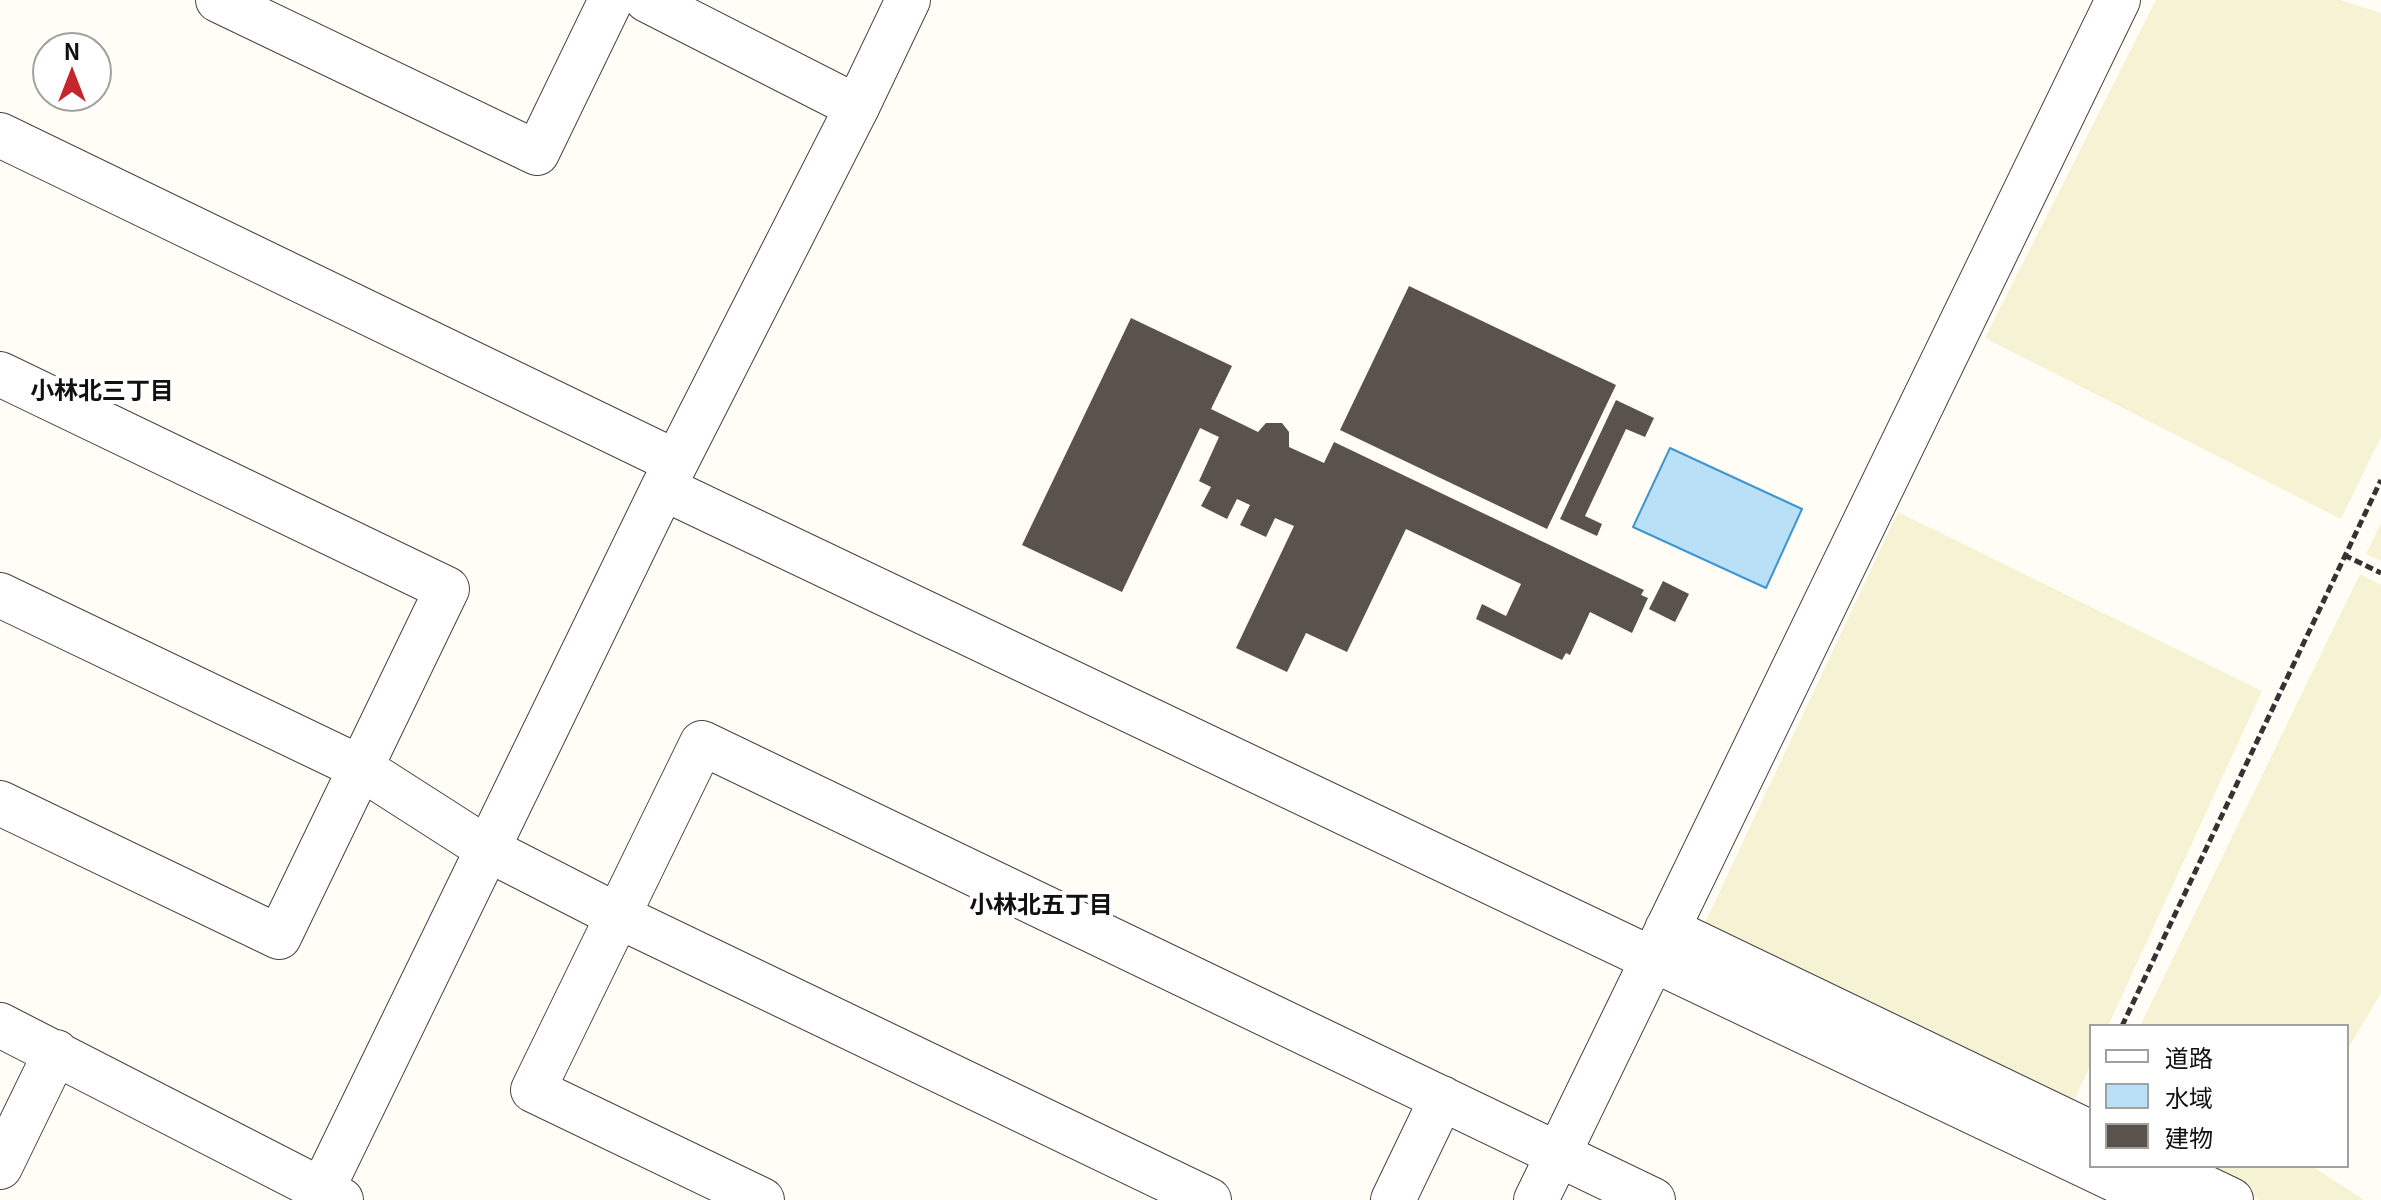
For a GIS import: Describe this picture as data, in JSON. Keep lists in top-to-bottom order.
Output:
{
  "districts": ["小林北三丁目", "小林北五丁目"],
  "legend": ["道路", "水域", "建物"],
  "north": "top"
}
